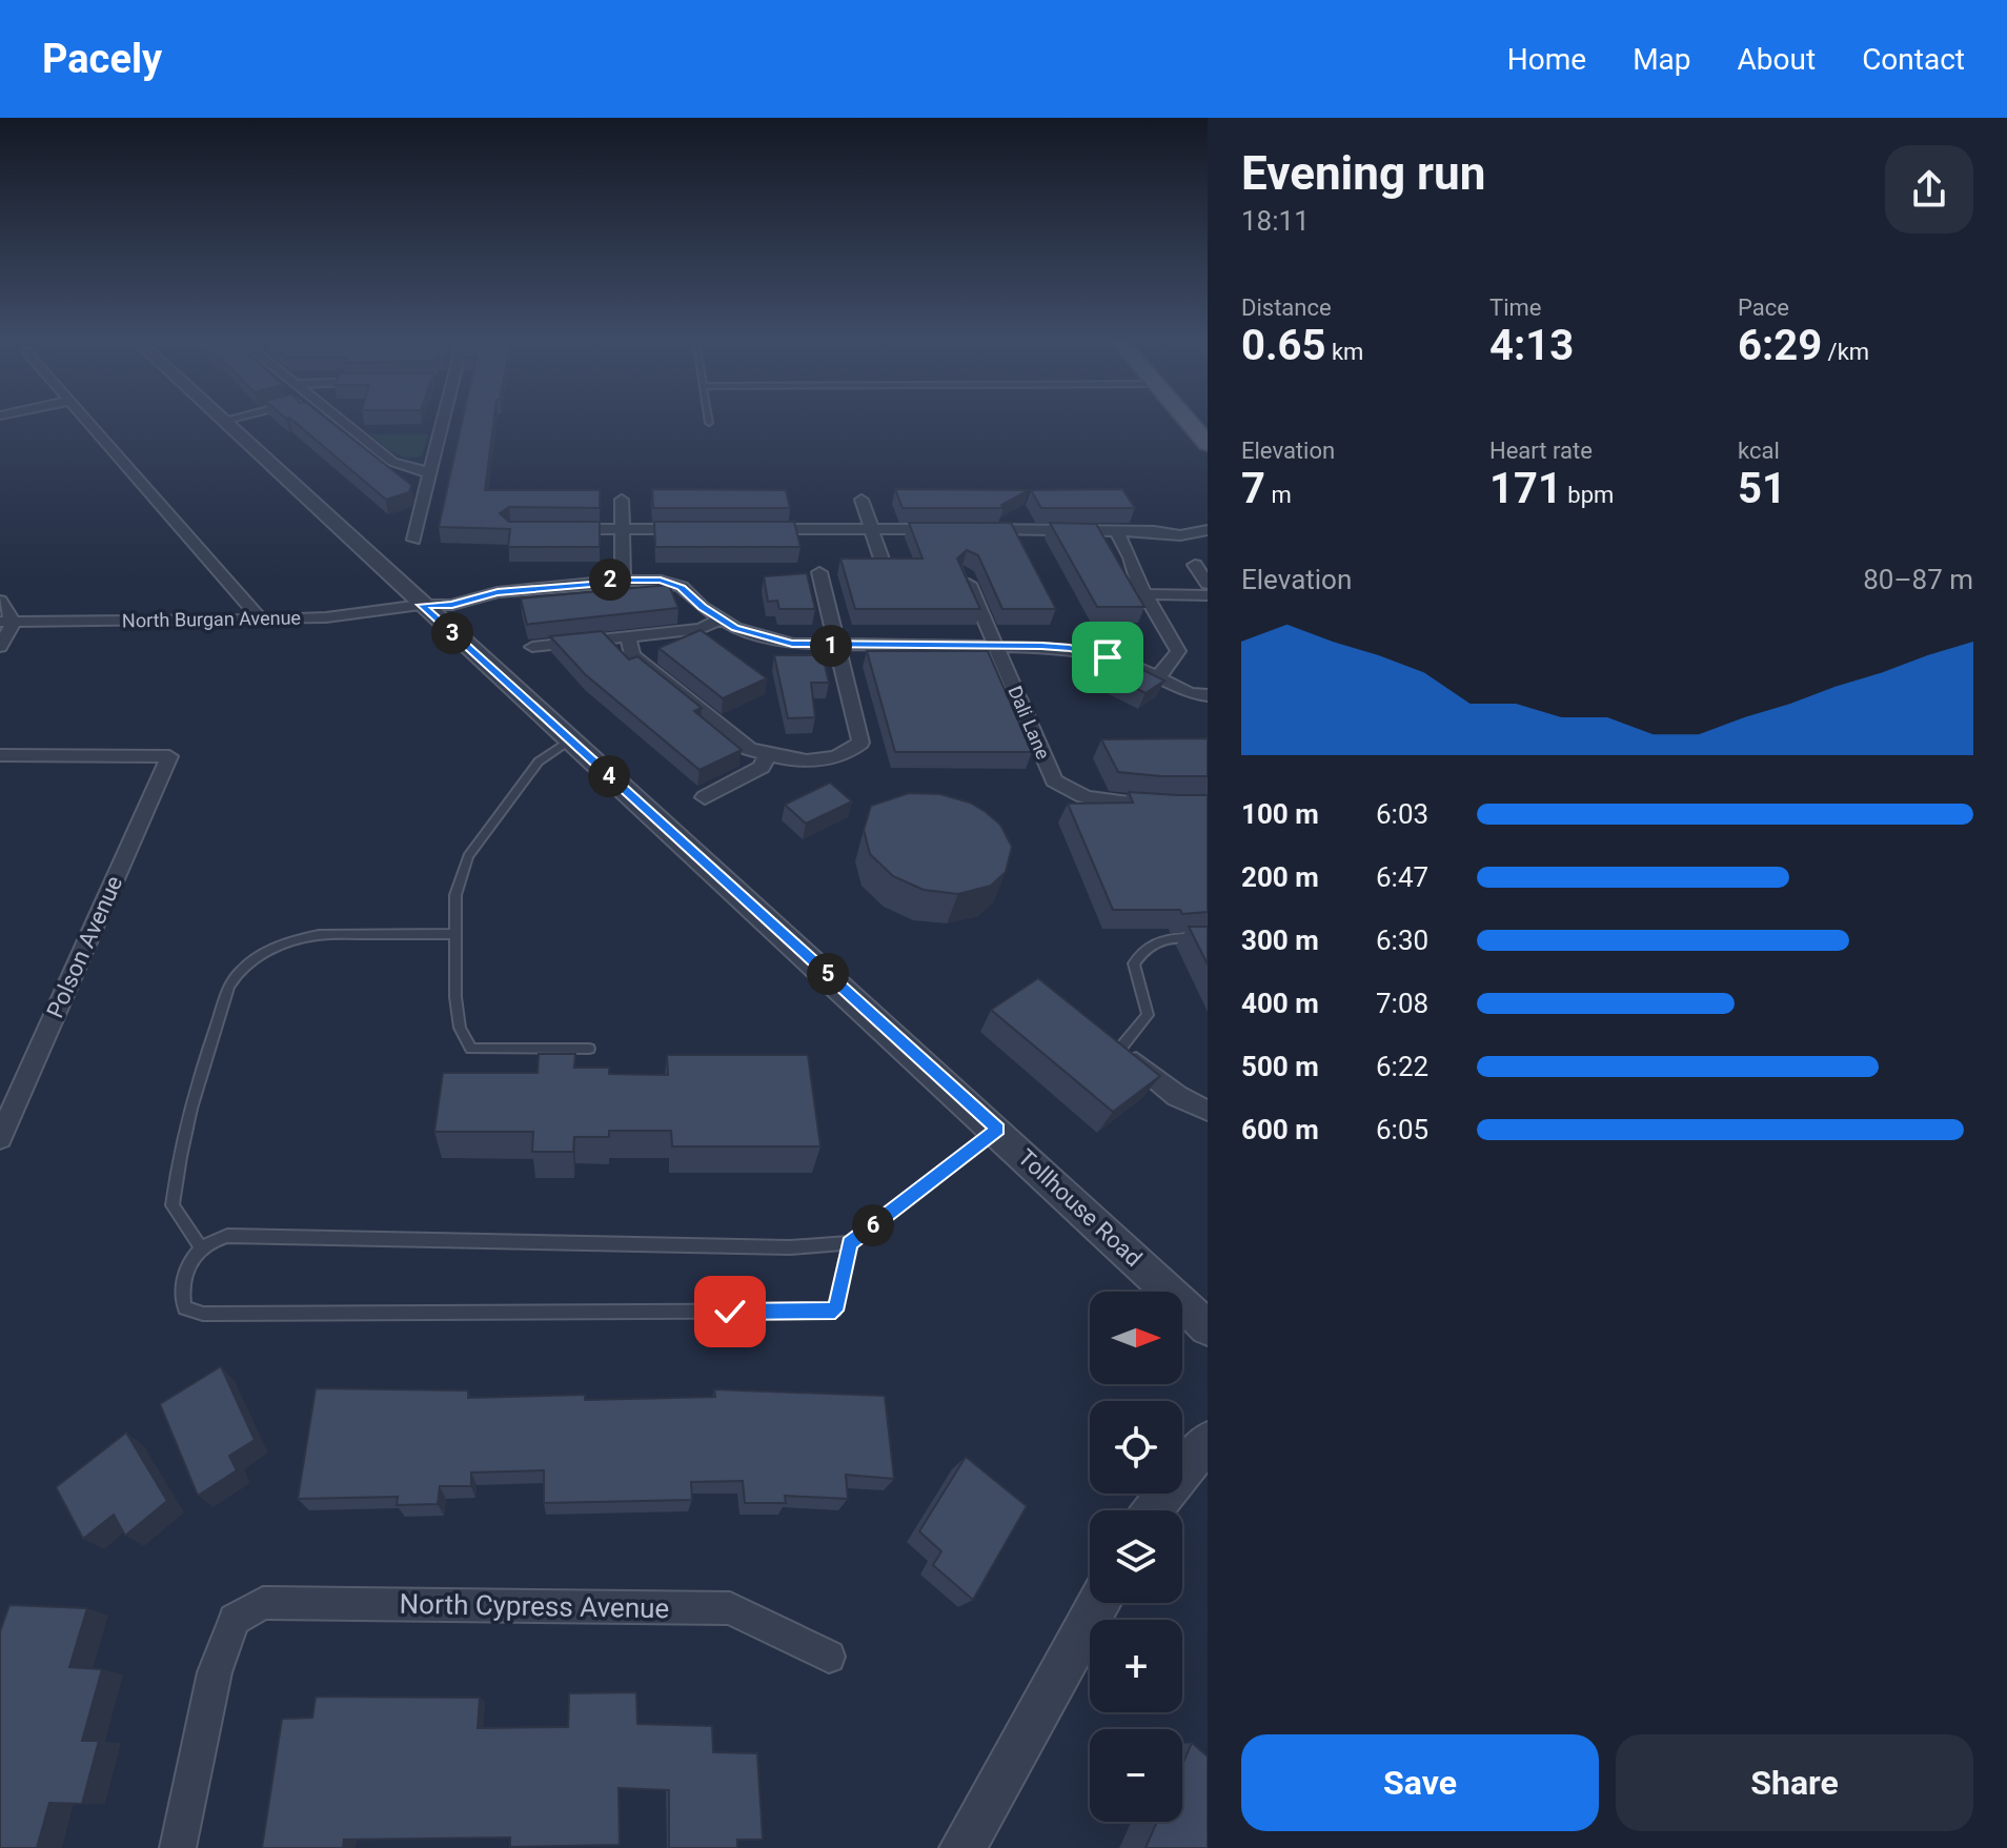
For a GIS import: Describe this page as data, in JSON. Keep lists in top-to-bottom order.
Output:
{
  "streets": {
    "street": [
      "North Burgan Avenue",
      "Dali Lane",
      "Polson Avenue",
      "Tollhouse Road",
      "North Cypress Avenue"
    ]
  },
  "crossings": [
    ["North Burgan Avenue", "Dali Lane"],
    ["North Burgan Avenue", "Tollhouse Road"]
  ],
  "north": "right",
  "page": {
    "header": "Pacely",
    "nav": [
      "Home",
      "Map",
      "About",
      "Contact"
    ],
    "heading": ["Evening run", "18:11"],
    "stats": [
      ["Distance", "0.65 km"],
      ["Time", "4:13"],
      ["Pace", "6:29 /km"],
      ["Elevation", "7 m"],
      ["Heart rate", "171 bpm"],
      ["kcal", "51"]
    ],
    "chart": ["Elevation", "80–87 m"],
    "pins": [
      "2",
      "3",
      "1",
      "4",
      "5",
      "6"
    ],
    "list": [
      {
        "name": "100 m",
        "note": "6:03"
      },
      {
        "name": "200 m",
        "note": "6:47"
      },
      {
        "name": "300 m",
        "note": "6:30"
      },
      {
        "name": "400 m",
        "note": "7:08"
      },
      {
        "name": "500 m",
        "note": "6:22"
      },
      {
        "name": "600 m",
        "note": "6:05"
      }
    ],
    "map_buttons": ["+", "−"],
    "buttons": ["Save", "Share"]
  }
}
